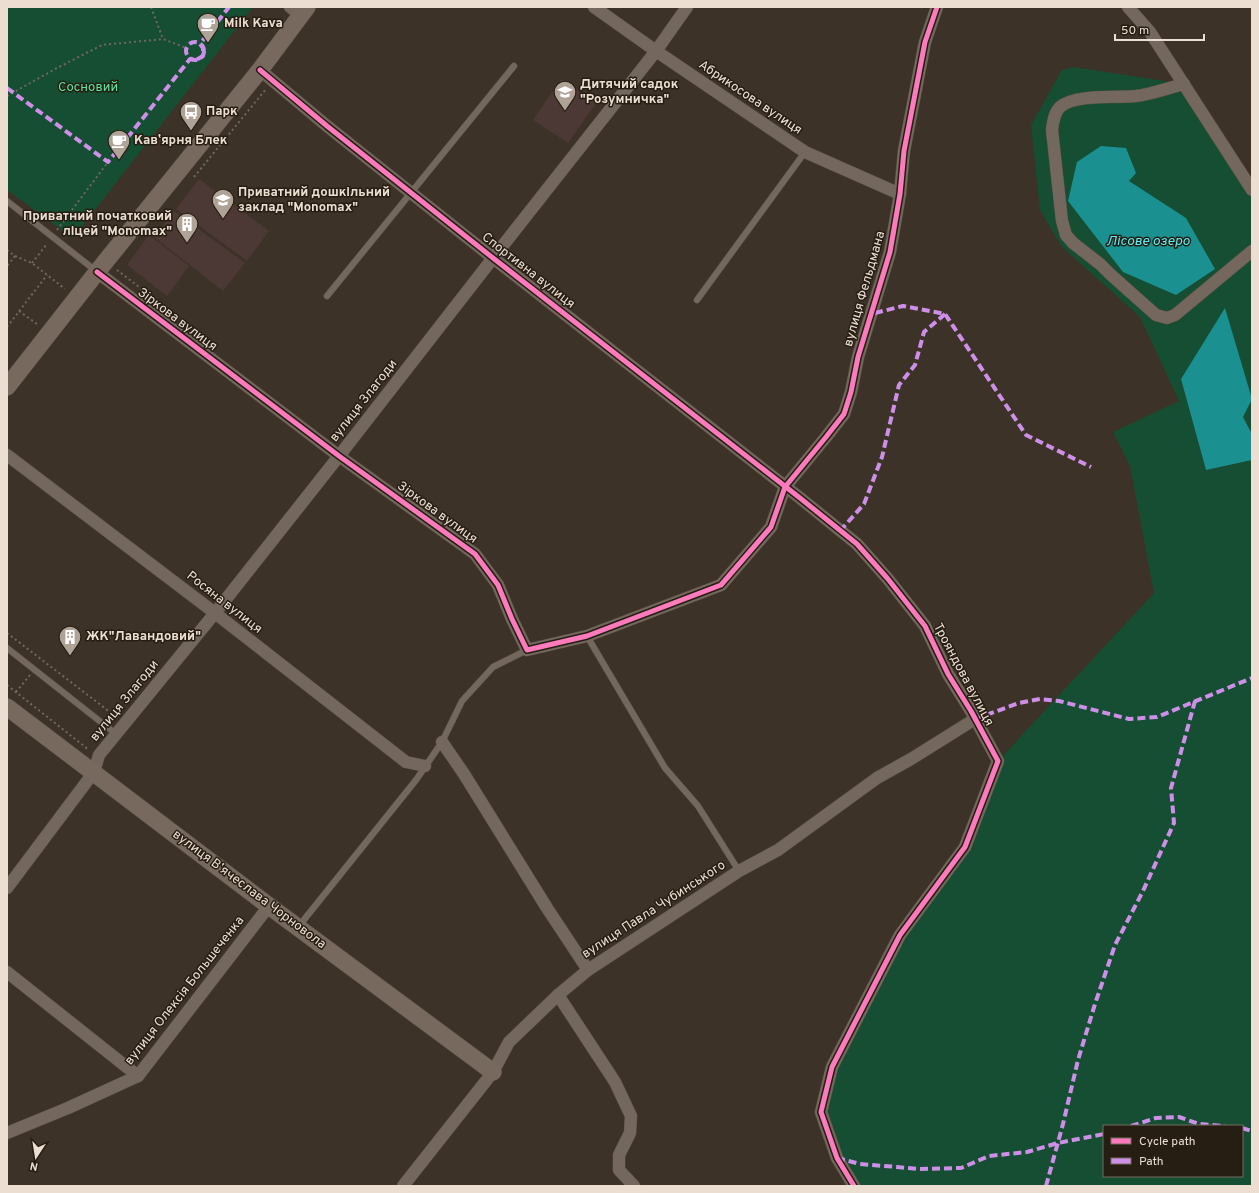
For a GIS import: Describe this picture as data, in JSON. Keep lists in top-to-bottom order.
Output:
{
  "streets": {
    "street": [
      "Абрикосова вулиця",
      "Спортивна вулиця",
      "вулиця Фельдмана",
      "Зіркова вулиця",
      "вулиця Злагоди",
      "Росяна вулиця",
      "Трояндова вулиця",
      "вулиця Вʼячеслава Чорновола",
      "вулиця Павла Чубинського",
      "вулиця Олексія Большеченка"
    ]
  },
  "crossings": [
    ["Абрикосова вулиця", "вулиця Фельдмана"],
    ["Абрикосова вулиця", "вулиця Злагоди"],
    ["Спортивна вулиця", "вулиця Фельдмана"],
    ["Спортивна вулиця", "вулиця Злагоди"],
    ["Спортивна вулиця", "Трояндова вулиця"],
    ["вулиця Фельдмана", "Трояндова вулиця"],
    ["Зіркова вулиця", "вулиця Злагоди"],
    ["вулиця Злагоди", "Росяна вулиця"],
    ["вулиця Злагоди", "вулиця Вʼячеслава Чорновола"],
    ["Трояндова вулиця", "вулиця Павла Чубинського"],
    ["вулиця Вʼячеслава Чорновола", "вулиця Павла Чубинського"],
    ["вулиця Вʼячеслава Чорновола", "вулиця Олексія Большеченка"]
  ],
  "water": ["Лісове озеро"],
  "parks": ["Сосновий"],
  "places": {
    "cafe": ["Milk Kava", "Кавʼярня Блек"],
    "school or university": ["Дитячий садок \"Розумничка\"", "Приватний дошкільний заклад \"Monomax\""],
    "bus stop": ["Парк"],
    "building": ["Приватний початковий ліцей \"Monomax\"", "ЖК\"Лавандовий\""]
  },
  "legend": ["Cycle path", "Path"],
  "scale_bar": "50 m",
  "north": "bottom"
}
